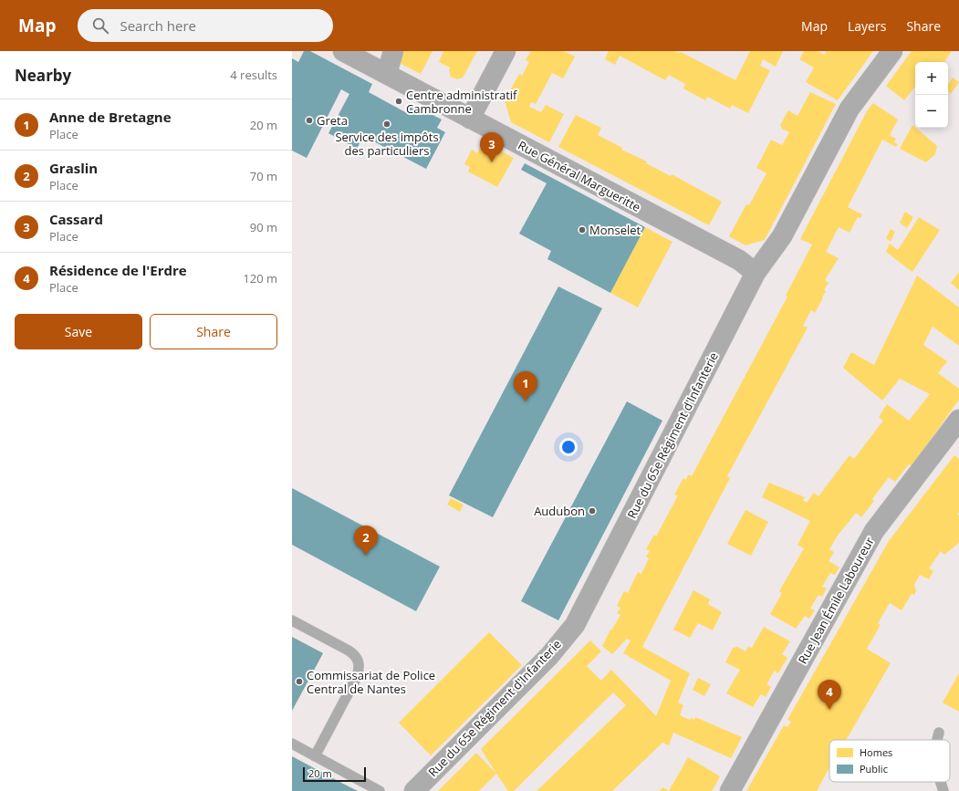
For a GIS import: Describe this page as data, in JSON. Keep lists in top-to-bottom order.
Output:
{
  "streets": {
    "street": ["Rue Général Margueritte", "Rue du 65e Régiment d'Infanterie", "Rue Jean Émile Laboureur"]
  },
  "crossings": [
    ["Rue Général Margueritte", "Rue du 65e Régiment d'Infanterie"]
  ],
  "places": [
    "Centre administratif Cambronne",
    "Greta",
    "Service des impôts des particuliers",
    "Monselet",
    "Audubon",
    "Commissariat de Police Central de Nantes"
  ],
  "legend": ["Homes", "Public"],
  "scale_bar": "20 m",
  "page": {
    "header": "Map",
    "search": "Search here",
    "nav": ["Map", "Layers", "Share"],
    "heading": ["Nearby", "4 results"],
    "map_buttons": ["+", "−"],
    "list": [
      {
        "mark": "1",
        "name": "Anne de Bretagne",
        "note": "Place",
        "value": "20 m"
      },
      {
        "mark": "2",
        "name": "Graslin",
        "note": "Place",
        "value": "70 m"
      },
      {
        "mark": "3",
        "name": "Cassard",
        "note": "Place",
        "value": "90 m"
      },
      {
        "mark": "4",
        "name": "Résidence de l'Erdre",
        "note": "Place",
        "value": "120 m"
      }
    ],
    "pins": [
      "3",
      "1",
      "2",
      "4"
    ],
    "buttons": ["Save", "Share"],
    "scale": "20 m"
  }
}
